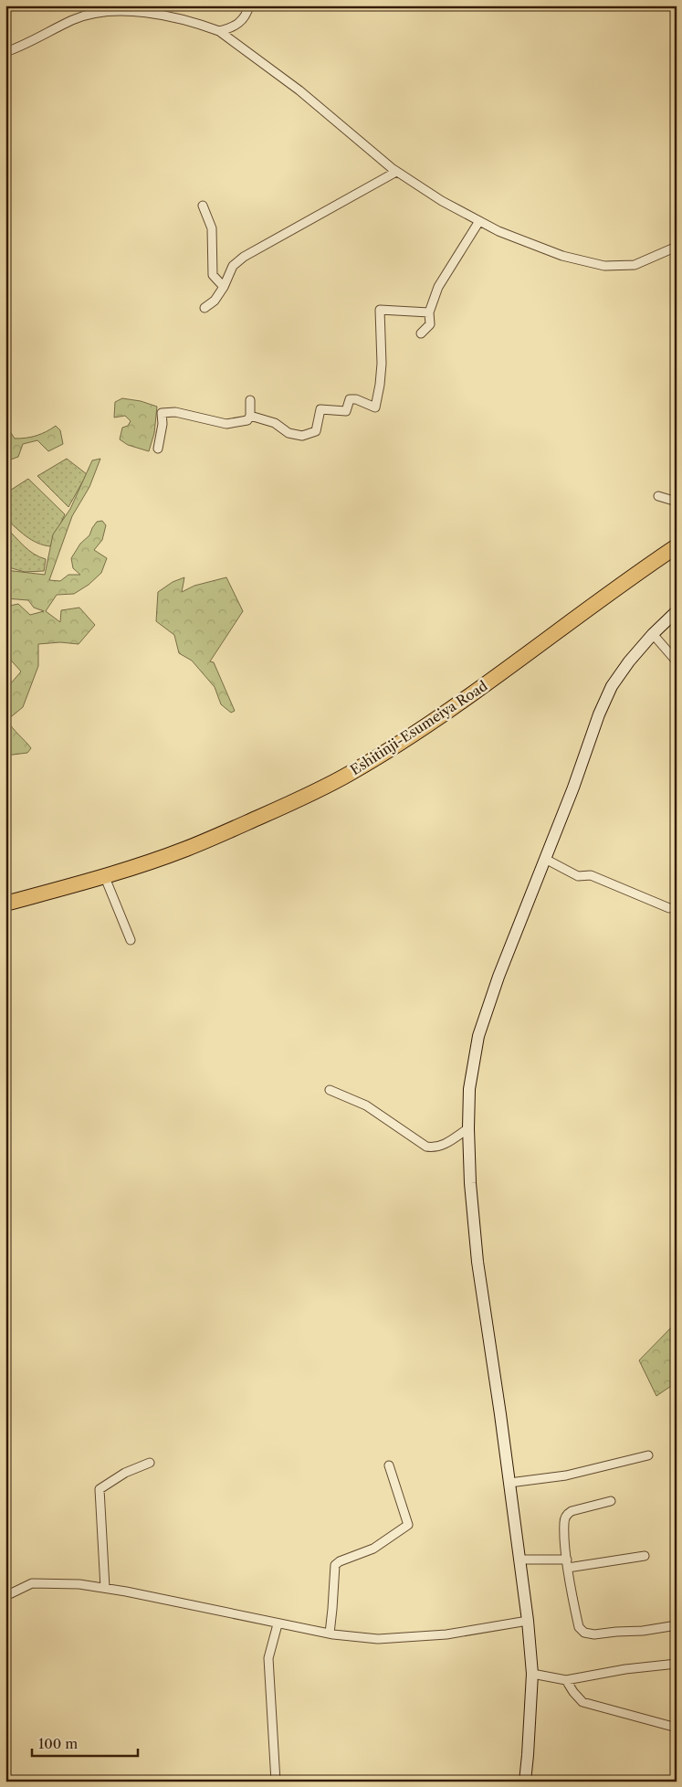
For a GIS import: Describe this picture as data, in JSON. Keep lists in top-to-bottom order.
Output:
{
  "streets": {
    "highway": ["Eshitinji-Esumeiya Road"]
  },
  "scale_bar": "100 m"
}
